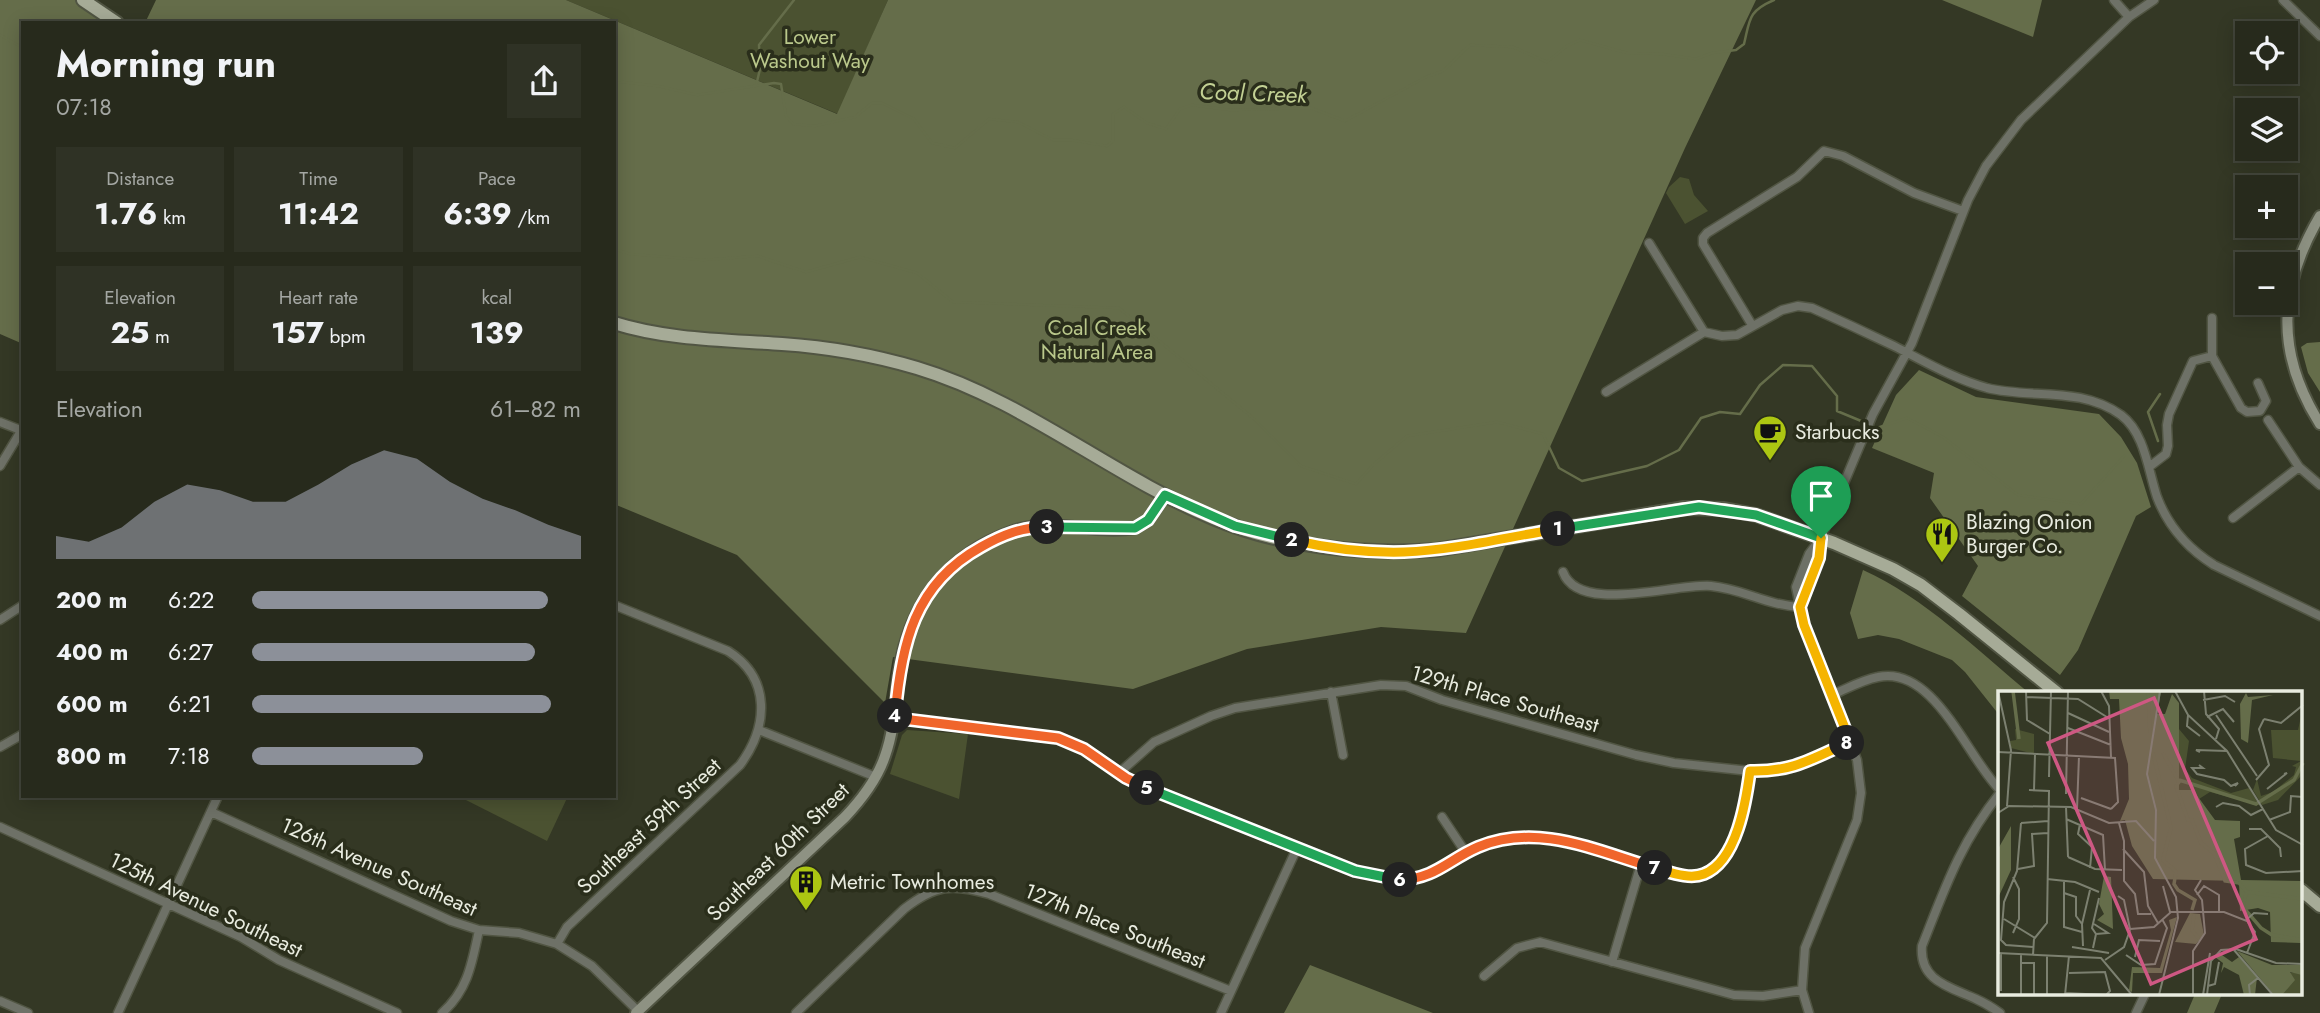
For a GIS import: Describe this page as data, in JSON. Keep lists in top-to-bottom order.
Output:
{
  "streets": {
    "street": [
      "129th Place Southeast",
      "Southeast 59th Street",
      "Southeast 60th Street",
      "126th Avenue Southeast",
      "125th Avenue Southeast",
      "127th Place Southeast"
    ]
  },
  "crossings": [
    ["Southeast 59th Street", "126th Avenue Southeast"],
    ["Southeast 60th Street", "126th Avenue Southeast"]
  ],
  "water": ["Coal Creek"],
  "parks": ["Lower Washout Way", "Coal Creek Natural Area"],
  "places": {
    "cafe": ["Starbucks"],
    "restaurant": ["Blazing Onion Burger Co."],
    "building": ["Metric Townhomes"]
  },
  "page": {
    "map_buttons": ["+", "−"],
    "heading": ["Morning run", "07:18"],
    "stats": [
      ["Distance", "1.76 km"],
      ["Time", "11:42"],
      ["Pace", "6:39 /km"],
      ["Elevation", "25 m"],
      ["Heart rate", "157 bpm"],
      ["kcal", "139"]
    ],
    "chart": ["Elevation", "61–82 m"],
    "pins": [
      "3",
      "1",
      "2",
      "4",
      "8",
      "5",
      "7",
      "6"
    ],
    "list": [
      {
        "name": "200 m",
        "note": "6:22"
      },
      {
        "name": "400 m",
        "note": "6:27"
      },
      {
        "name": "600 m",
        "note": "6:21"
      },
      {
        "name": "800 m",
        "note": "7:18"
      }
    ]
  }
}
